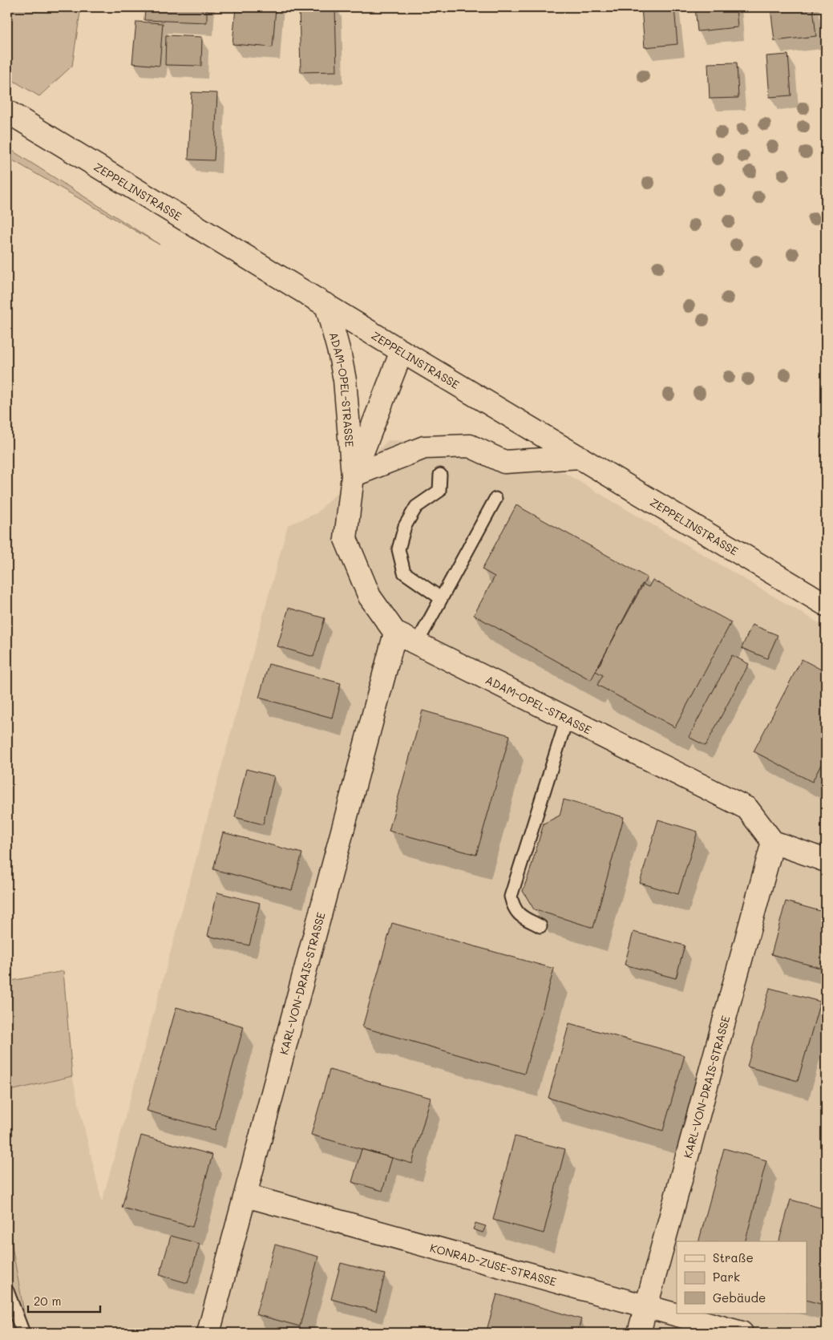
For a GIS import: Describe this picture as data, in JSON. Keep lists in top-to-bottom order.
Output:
{
  "streets": {
    "street": [
      "ZEPPELINSTRASSE",
      "ADAM-OPEL-STRASSE",
      "KARL-VON-DRAIS-STRASSE",
      "KONRAD-ZUSE-STRASSE"
    ]
  },
  "crossings": [
    ["ZEPPELINSTRASSE", "ADAM-OPEL-STRASSE"],
    ["ADAM-OPEL-STRASSE", "KARL-VON-DRAIS-STRASSE"],
    ["KARL-VON-DRAIS-STRASSE", "KONRAD-ZUSE-STRASSE"]
  ],
  "legend": ["Straße", "Park", "Gebäude"],
  "scale_bar": "20 m"
}
